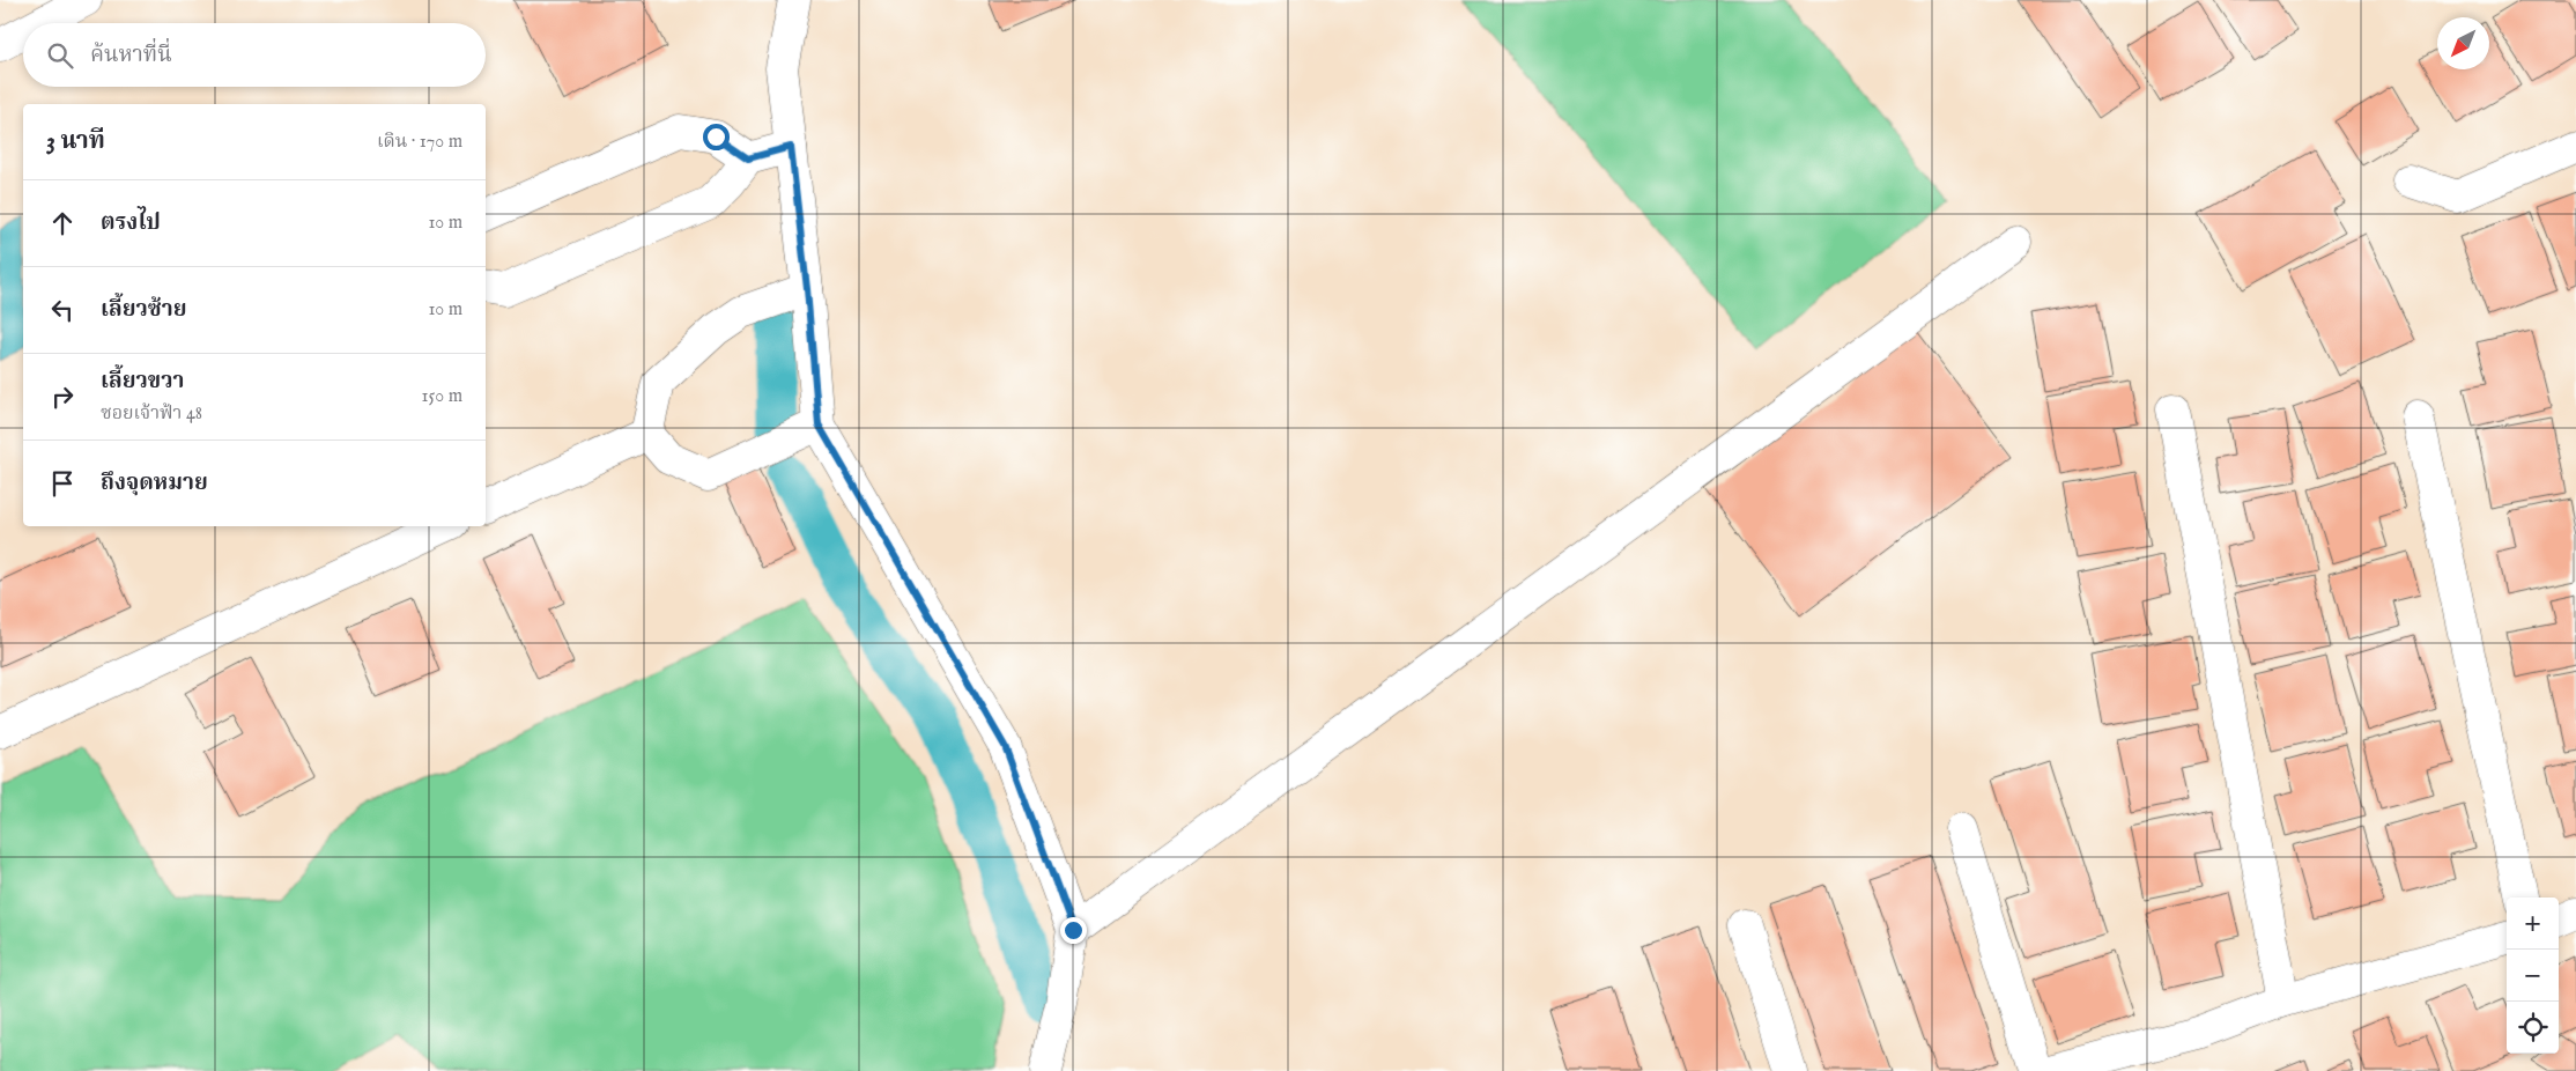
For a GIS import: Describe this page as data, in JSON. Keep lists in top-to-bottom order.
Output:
{
  "north": "bottom left",
  "page": {
    "search": "ค้นหาที่นี่",
    "heading": ["3 นาที", "เดิน · 170 m"],
    "list": [
      ["ตรงไป", "10 m"],
      ["เลี้ยวซ้าย", "10 m"],
      ["เลี้ยวขวา", "ซอยเจ้าฟ้า 48", "150 m"],
      "ถึงจุดหมาย"
    ],
    "map_buttons": ["+", "−"]
  }
}
